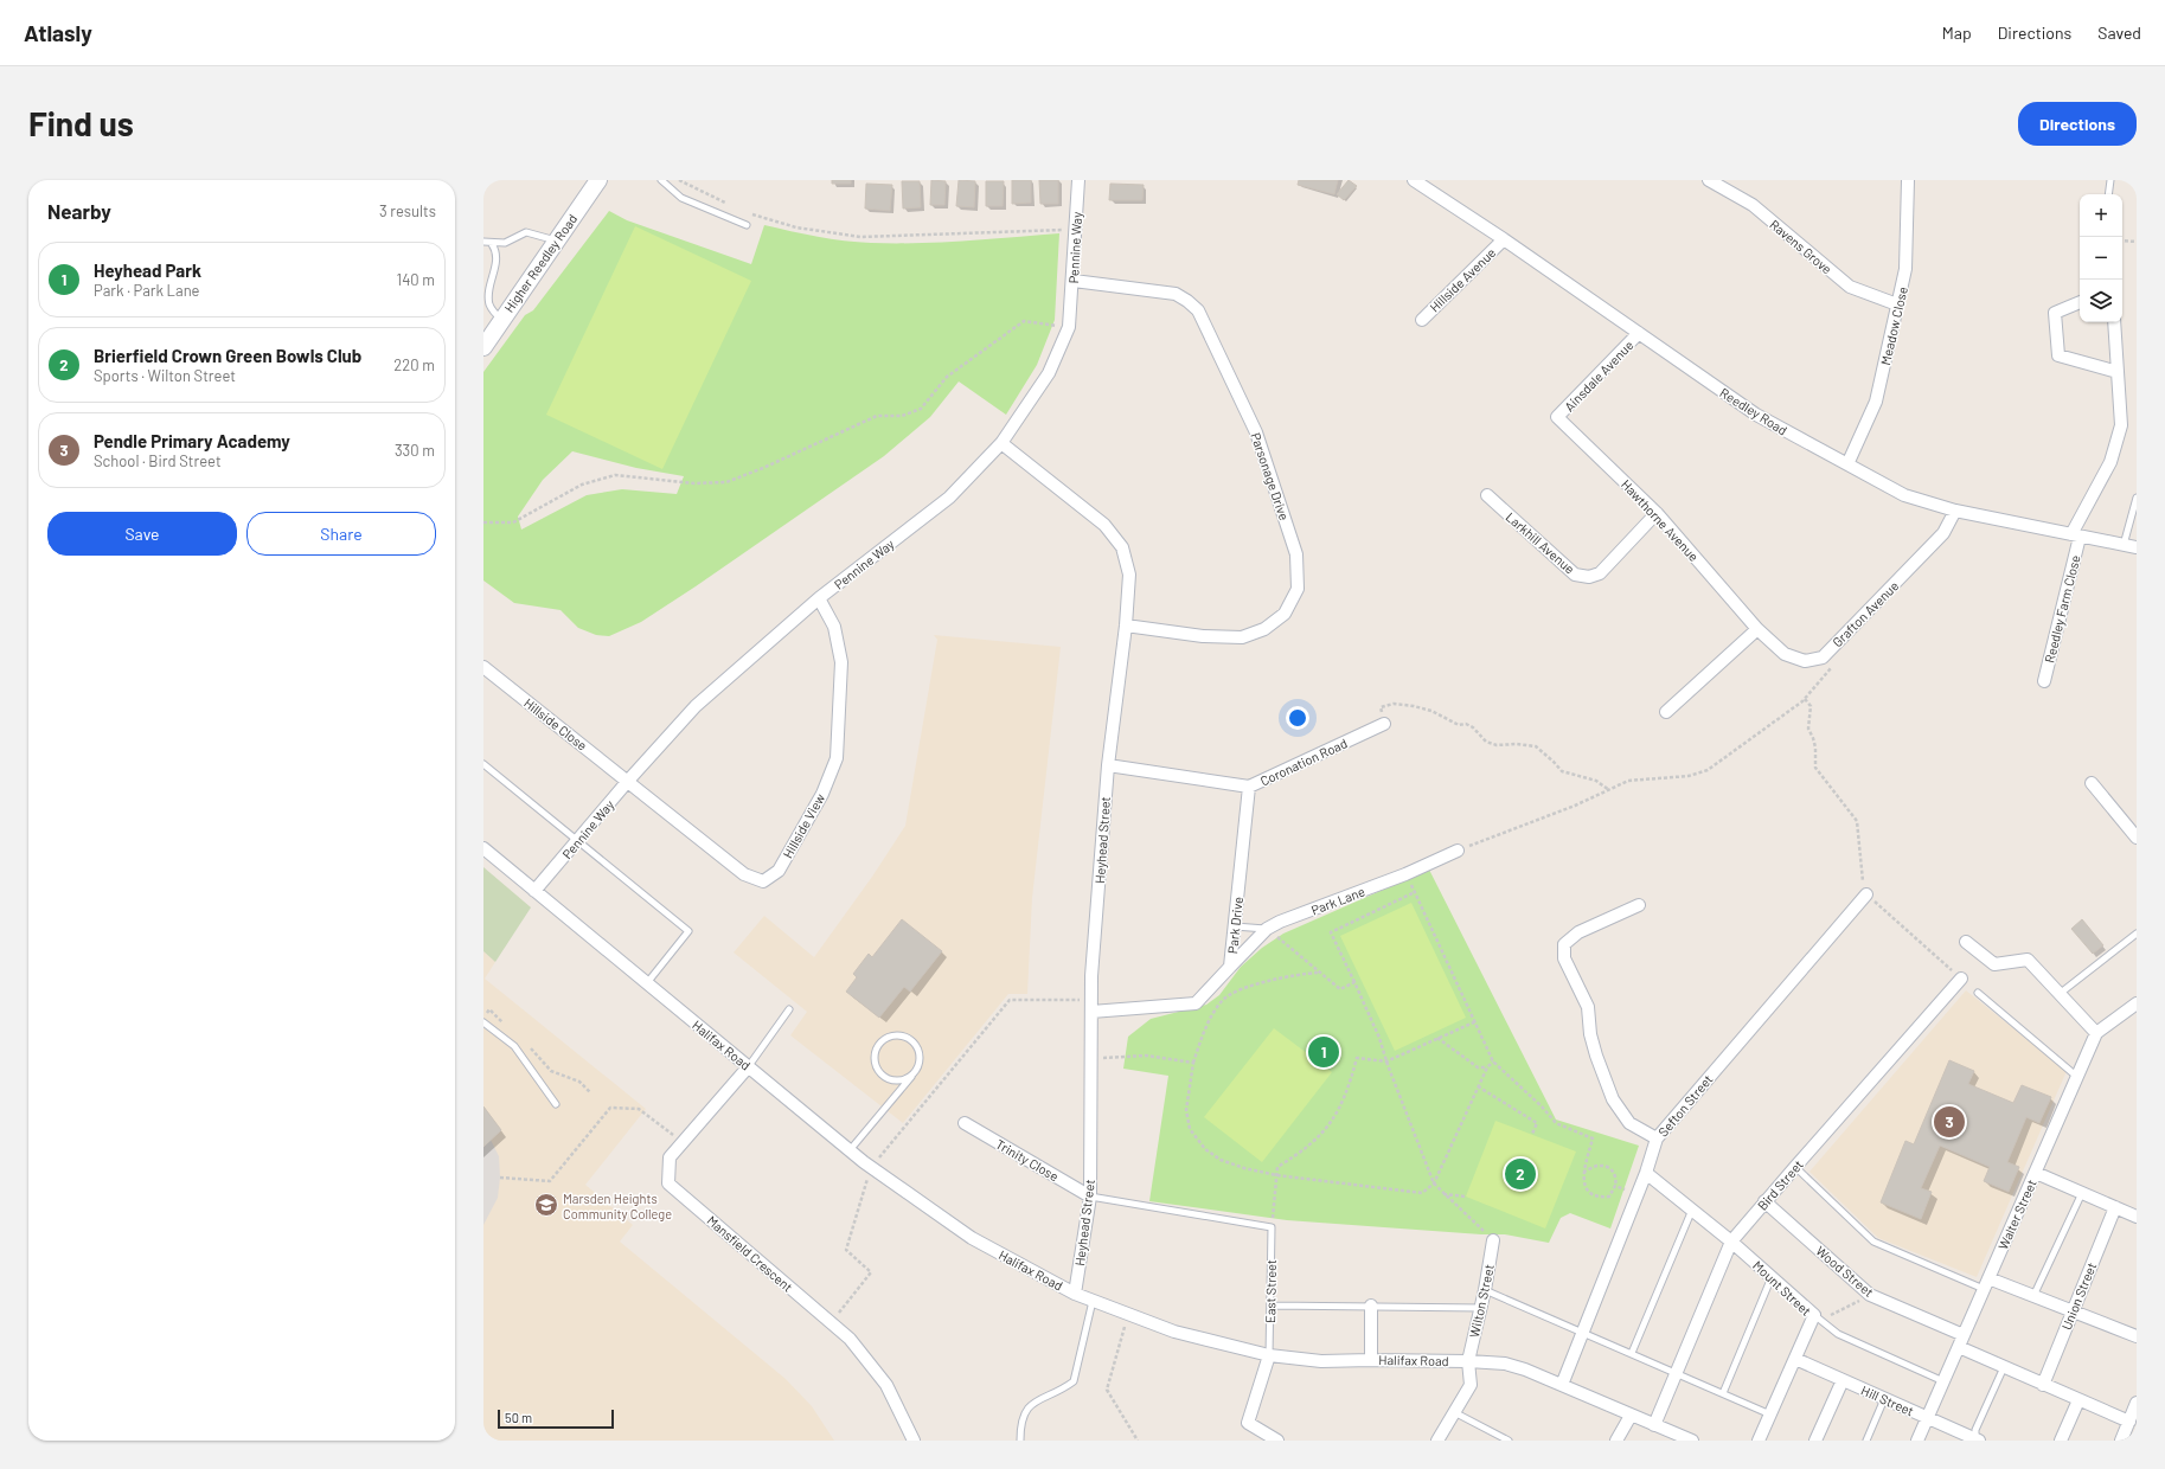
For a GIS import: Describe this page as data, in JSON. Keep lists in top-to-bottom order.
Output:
{
  "streets": {
    "street": [
      "Ravens Grove",
      "Pennine Way",
      "Higher Reedley Road",
      "Hillside Avenue",
      "Meadow Close",
      "Ainsdale Avenue",
      "Reedley Road",
      "Parsonage Drive",
      "Hawthorne Avenue",
      "Larkhill Avenue",
      "Reedley Farm Close",
      "Grafton Avenue",
      "Hillside Close",
      "Coronation Road",
      "Hillside View",
      "Heyhead Street",
      "Park Lane",
      "Park Drive",
      "Halifax Road",
      "Sefton Street",
      "Trinity Close",
      "Bird Street",
      "Walter Street",
      "Mansfield Crescent",
      "Wood Street",
      "Mount Street",
      "Union Street",
      "Wilton Street",
      "Hill Street"
    ],
    "lane": ["East Street"]
  },
  "crossings": [
    ["Ravens Grove", "Meadow Close"],
    ["Pennine Way", "Parsonage Drive"],
    ["Pennine Way", "Hillside Close"],
    ["Pennine Way", "Hillside View"],
    ["Pennine Way", "Heyhead Street"],
    ["Pennine Way", "Halifax Road"],
    ["Hillside Avenue", "Reedley Road"],
    ["Meadow Close", "Reedley Road"],
    ["Ainsdale Avenue", "Reedley Road"],
    ["Ainsdale Avenue", "Hawthorne Avenue"],
    ["Reedley Road", "Reedley Farm Close"],
    ["Reedley Road", "Grafton Avenue"],
    ["Parsonage Drive", "Heyhead Street"],
    ["Hawthorne Avenue", "Larkhill Avenue"],
    ["Hawthorne Avenue", "Grafton Avenue"],
    ["Hillside Close", "Hillside View"],
    ["Coronation Road", "Heyhead Street"],
    ["Coronation Road", "Park Drive"],
    ["Heyhead Street", "Park Drive"],
    ["Heyhead Street", "Halifax Road"],
    ["Heyhead Street", "Trinity Close"],
    ["Park Lane", "Park Drive"],
    ["Halifax Road", "Sefton Street"],
    ["Halifax Road", "Bird Street"],
    ["Halifax Road", "Mansfield Crescent"],
    ["Halifax Road", "East Street"],
    ["Halifax Road", "Wilton Street"],
    ["Sefton Street", "Mount Street"],
    ["Bird Street", "Wood Street"],
    ["Bird Street", "Mount Street"],
    ["Walter Street", "Wood Street"],
    ["Walter Street", "Hill Street"],
    ["Mount Street", "Hill Street"]
  ],
  "places": {
    "school or university": ["Marsden Heights Community College"]
  },
  "scale_bar": "50 m",
  "page": {
    "header": "Atlasly",
    "nav": ["Map", "Directions", "Saved"],
    "buttons": [
      "Directions",
      ["Save", "Share"]
    ],
    "title": "Find us",
    "heading": ["Nearby", "3 results"],
    "map_buttons": ["+", "−"],
    "list": [
      {
        "mark": "1",
        "name": "Heyhead Park",
        "note": "Park · Park Lane",
        "value": "140 m"
      },
      {
        "mark": "2",
        "name": "Brierfield Crown Green Bowls Club",
        "note": "Sports · Wilton Street",
        "value": "220 m"
      },
      {
        "mark": "3",
        "name": "Pendle Primary Academy",
        "note": "School · Bird Street",
        "value": "330 m"
      }
    ],
    "pins": ["1", "3", "2"],
    "scale": "50 m"
  }
}
